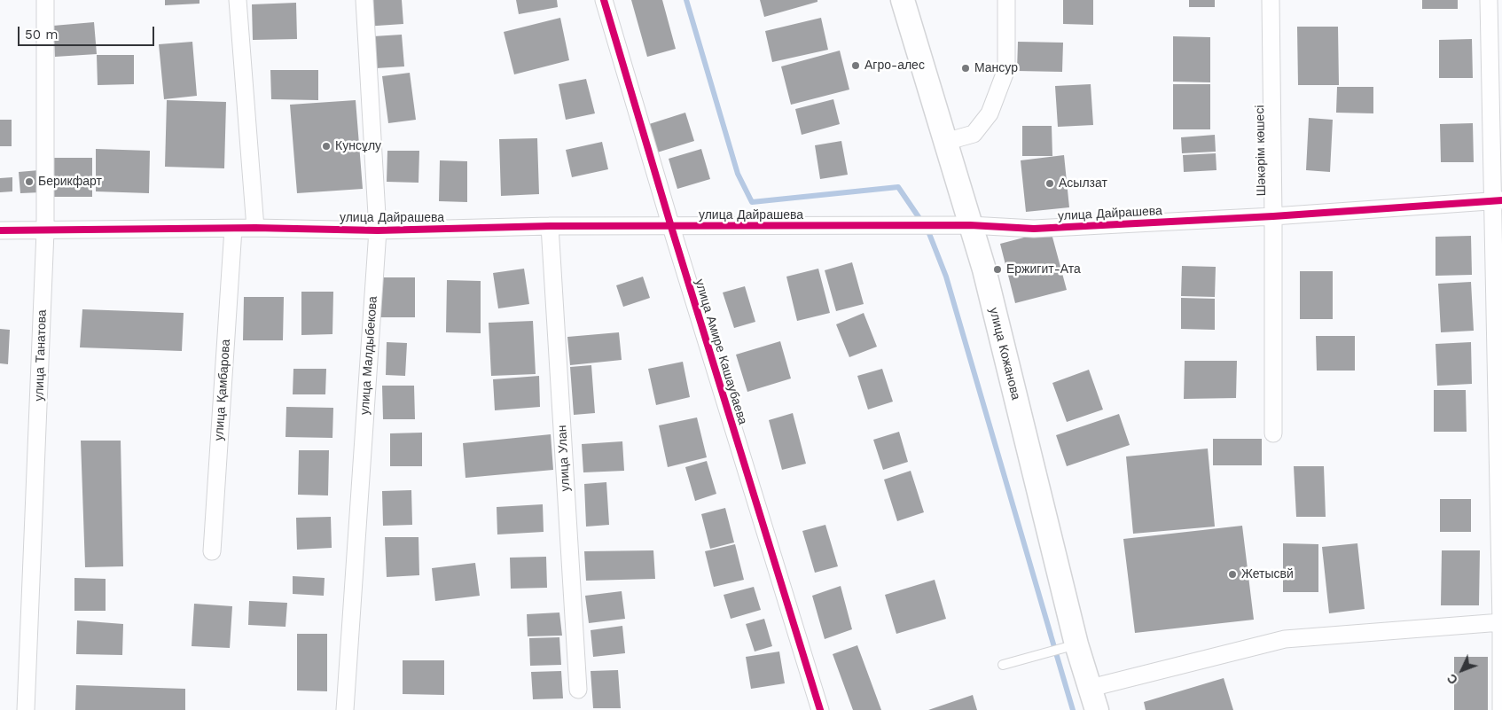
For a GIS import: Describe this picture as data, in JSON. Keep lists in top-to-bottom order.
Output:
{
  "streets": {
    "main road": ["улица Кожанова"],
    "street": [
      "Шәкәрім көшесі",
      "улица Дайрашева",
      "улица Амире Кашаубаева",
      "улица Танатова",
      "улица Малдыбекова",
      "улица Қамбарова",
      "улица Улан"
    ]
  },
  "crossings": [
    ["Шәкәрім көшесі", "улица Дайрашева"],
    ["улица Дайрашева", "улица Амире Кашаубаева"],
    ["улица Дайрашева", "улица Кожанова"],
    ["улица Дайрашева", "улица Танатова"],
    ["улица Дайрашева", "улица Малдыбекова"],
    ["улица Дайрашева", "улица Қамбарова"],
    ["улица Дайрашева", "улица Улан"]
  ],
  "places": [
    "Агро-алес",
    "Мансур",
    "Кунсұлу",
    "Берикфарт",
    "Асылзат",
    "Ержигит-Ата",
    "Жетысвй"
  ],
  "scale_bar": "50 m",
  "north": "bottom left"
}
